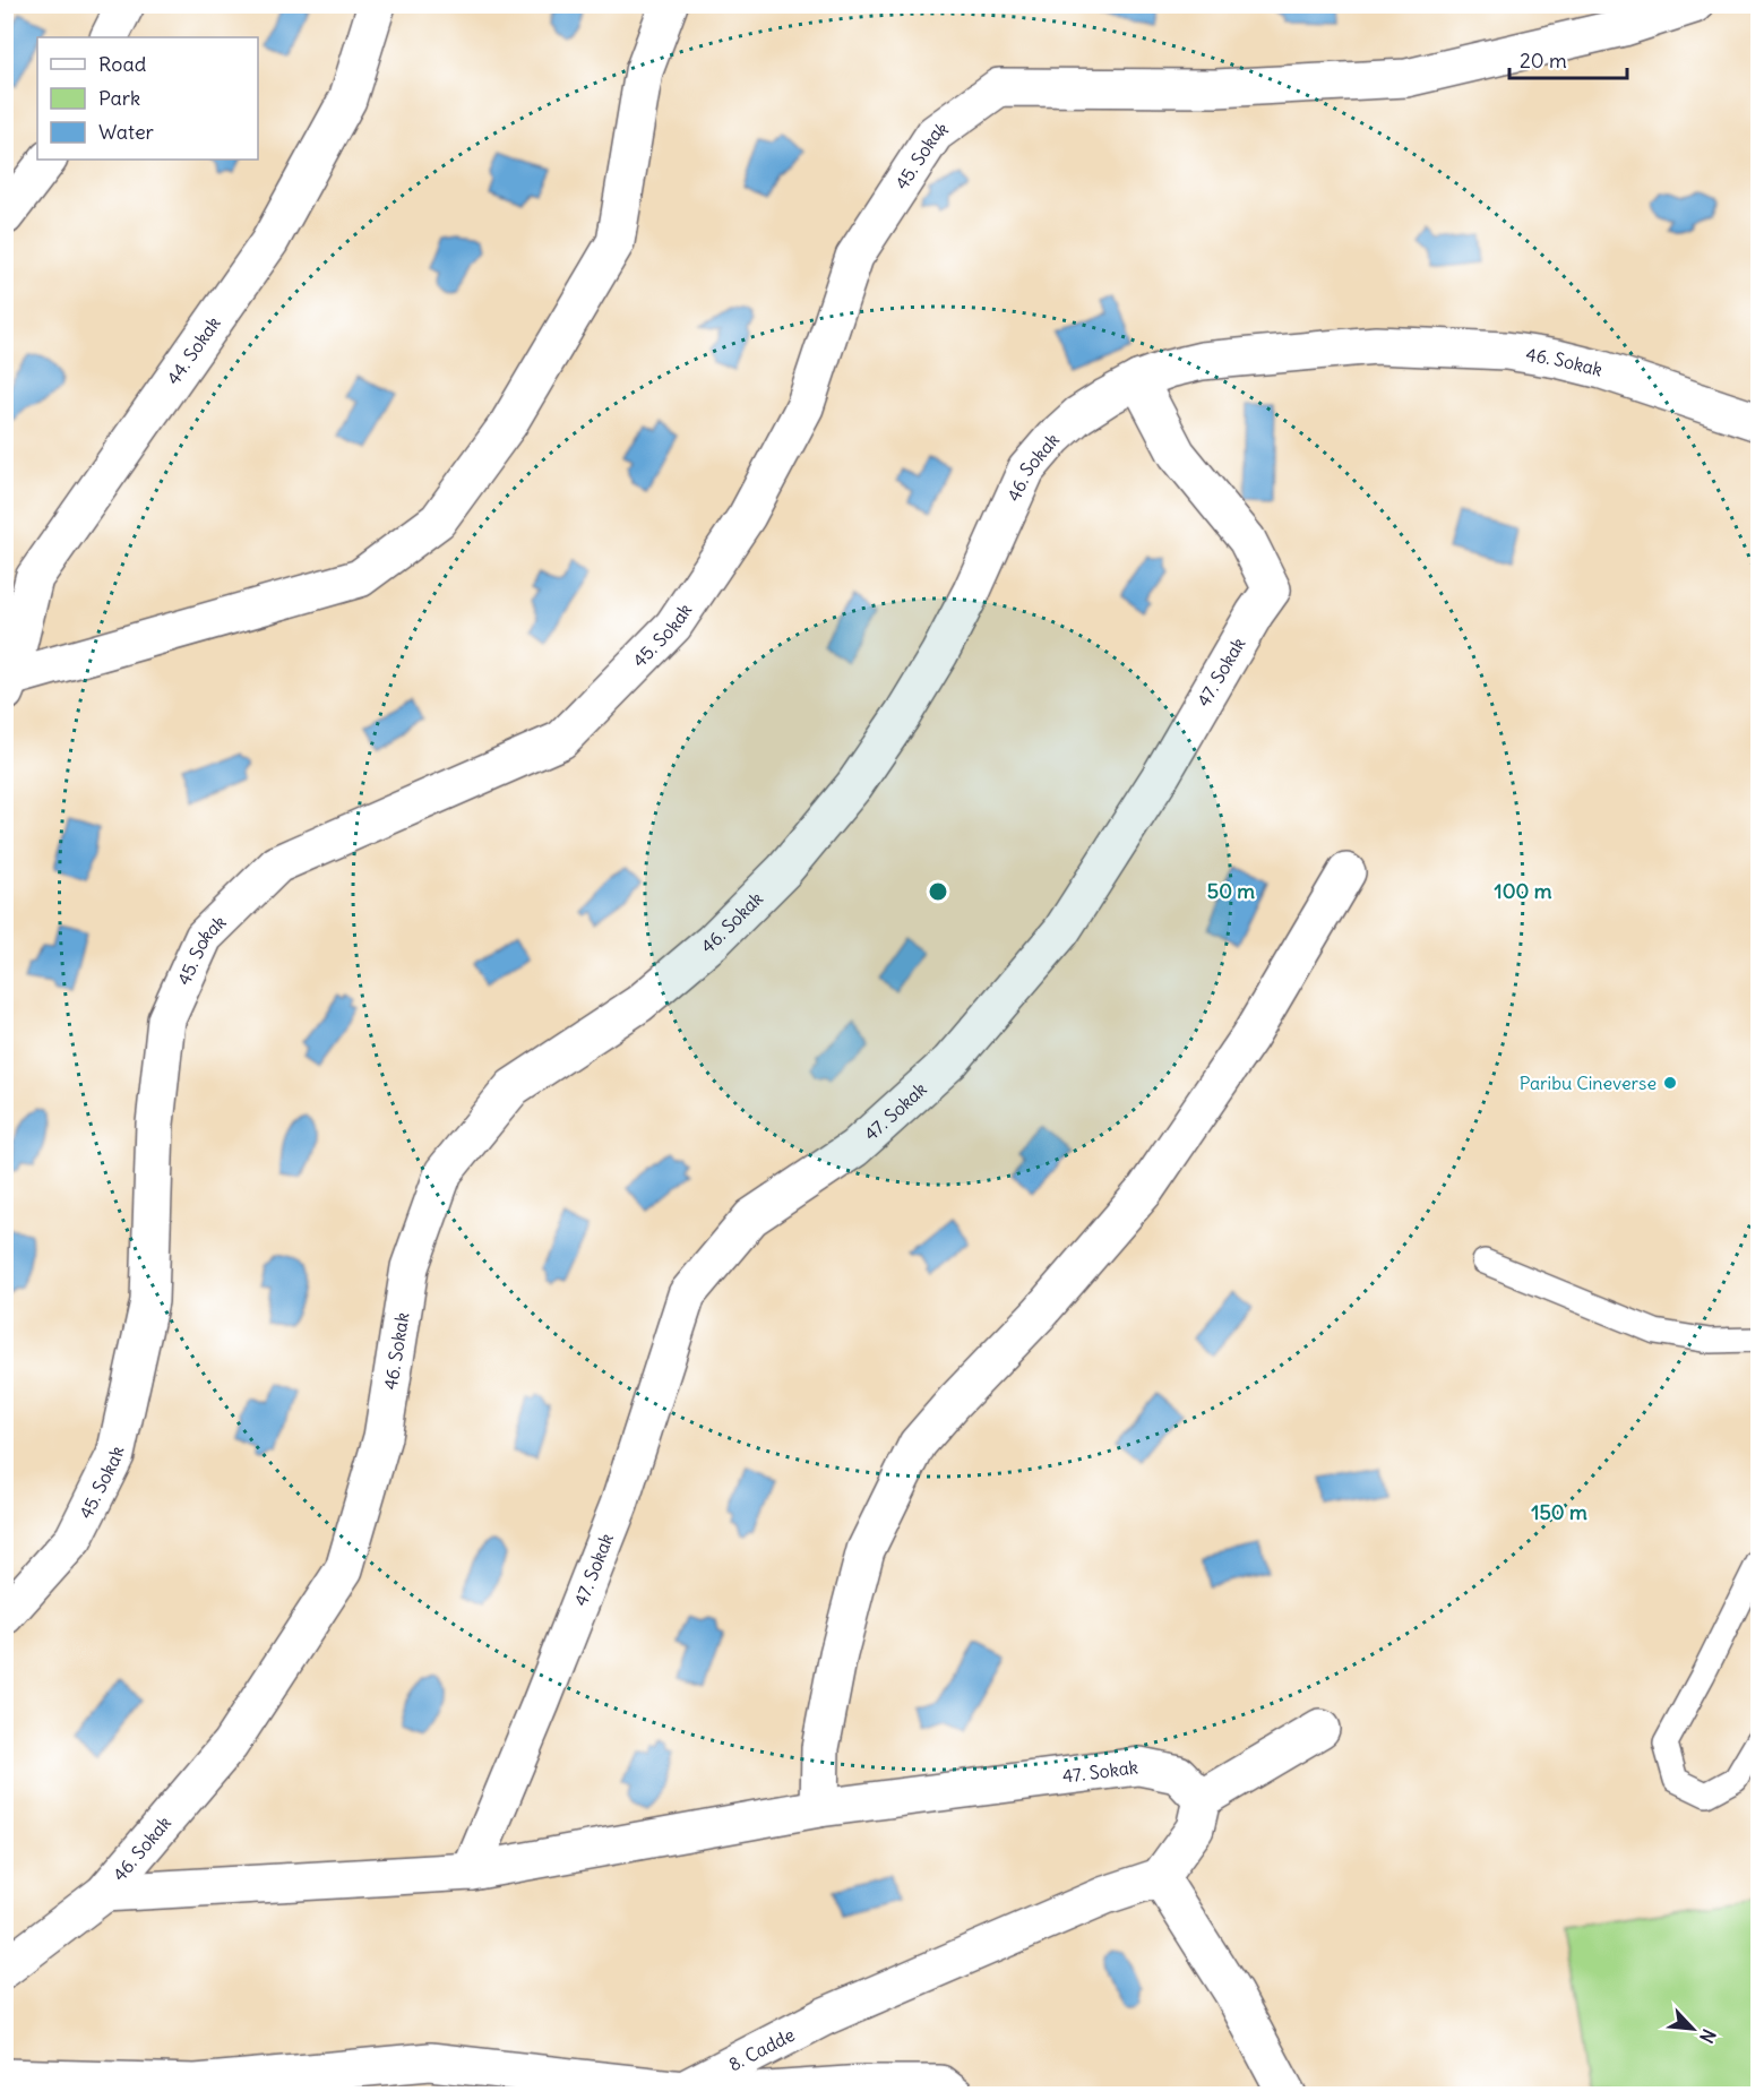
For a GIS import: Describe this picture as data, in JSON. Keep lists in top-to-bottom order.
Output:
{
  "streets": {
    "street": [
      "45. Sokak",
      "44. Sokak",
      "46. Sokak",
      "47. Sokak",
      "8. Cadde"
    ]
  },
  "crossings": [
    ["46. Sokak", "47. Sokak"]
  ],
  "places": ["Paribu Cineverse"],
  "legend": ["Road", "Park", "Water"],
  "scale_bar": "20 m",
  "north": "bottom right",
  "rings": ["50 m", "100 m", "150 m"]
}
